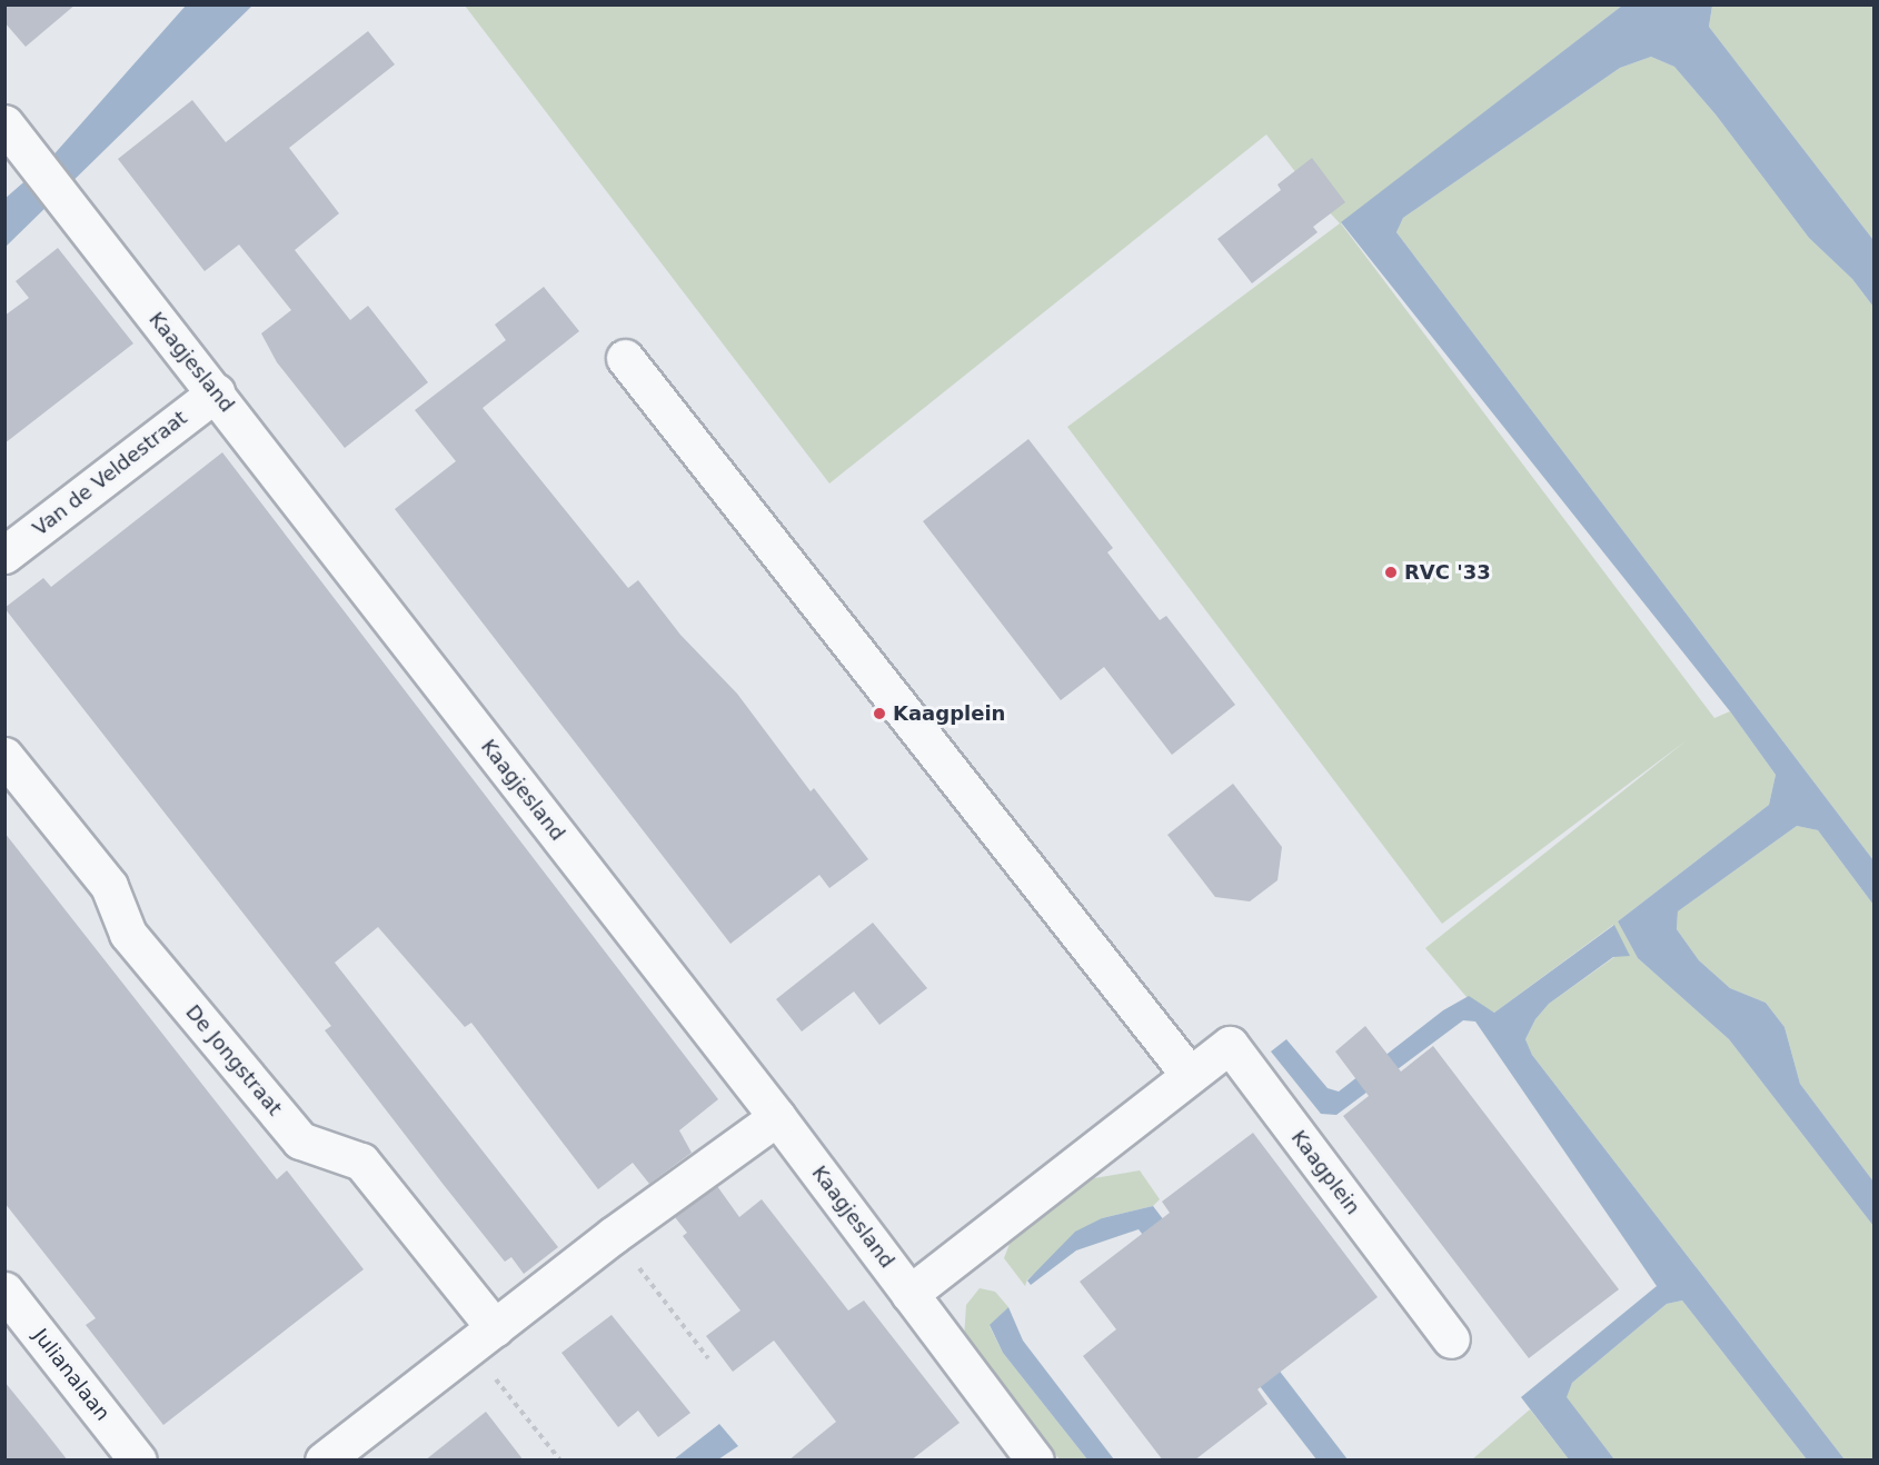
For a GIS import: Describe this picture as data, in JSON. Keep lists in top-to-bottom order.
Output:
{
  "streets": {
    "street": [
      "Kaagjesland",
      "Van de Veldestraat",
      "De Jongstraat",
      "Kaagplein",
      "Julianalaan"
    ]
  },
  "crossings": [
    ["Kaagjesland", "Van de Veldestraat"],
    ["Kaagjesland", "Kaagplein"]
  ],
  "places": ["RVC '33", "Kaagplein"]
}
